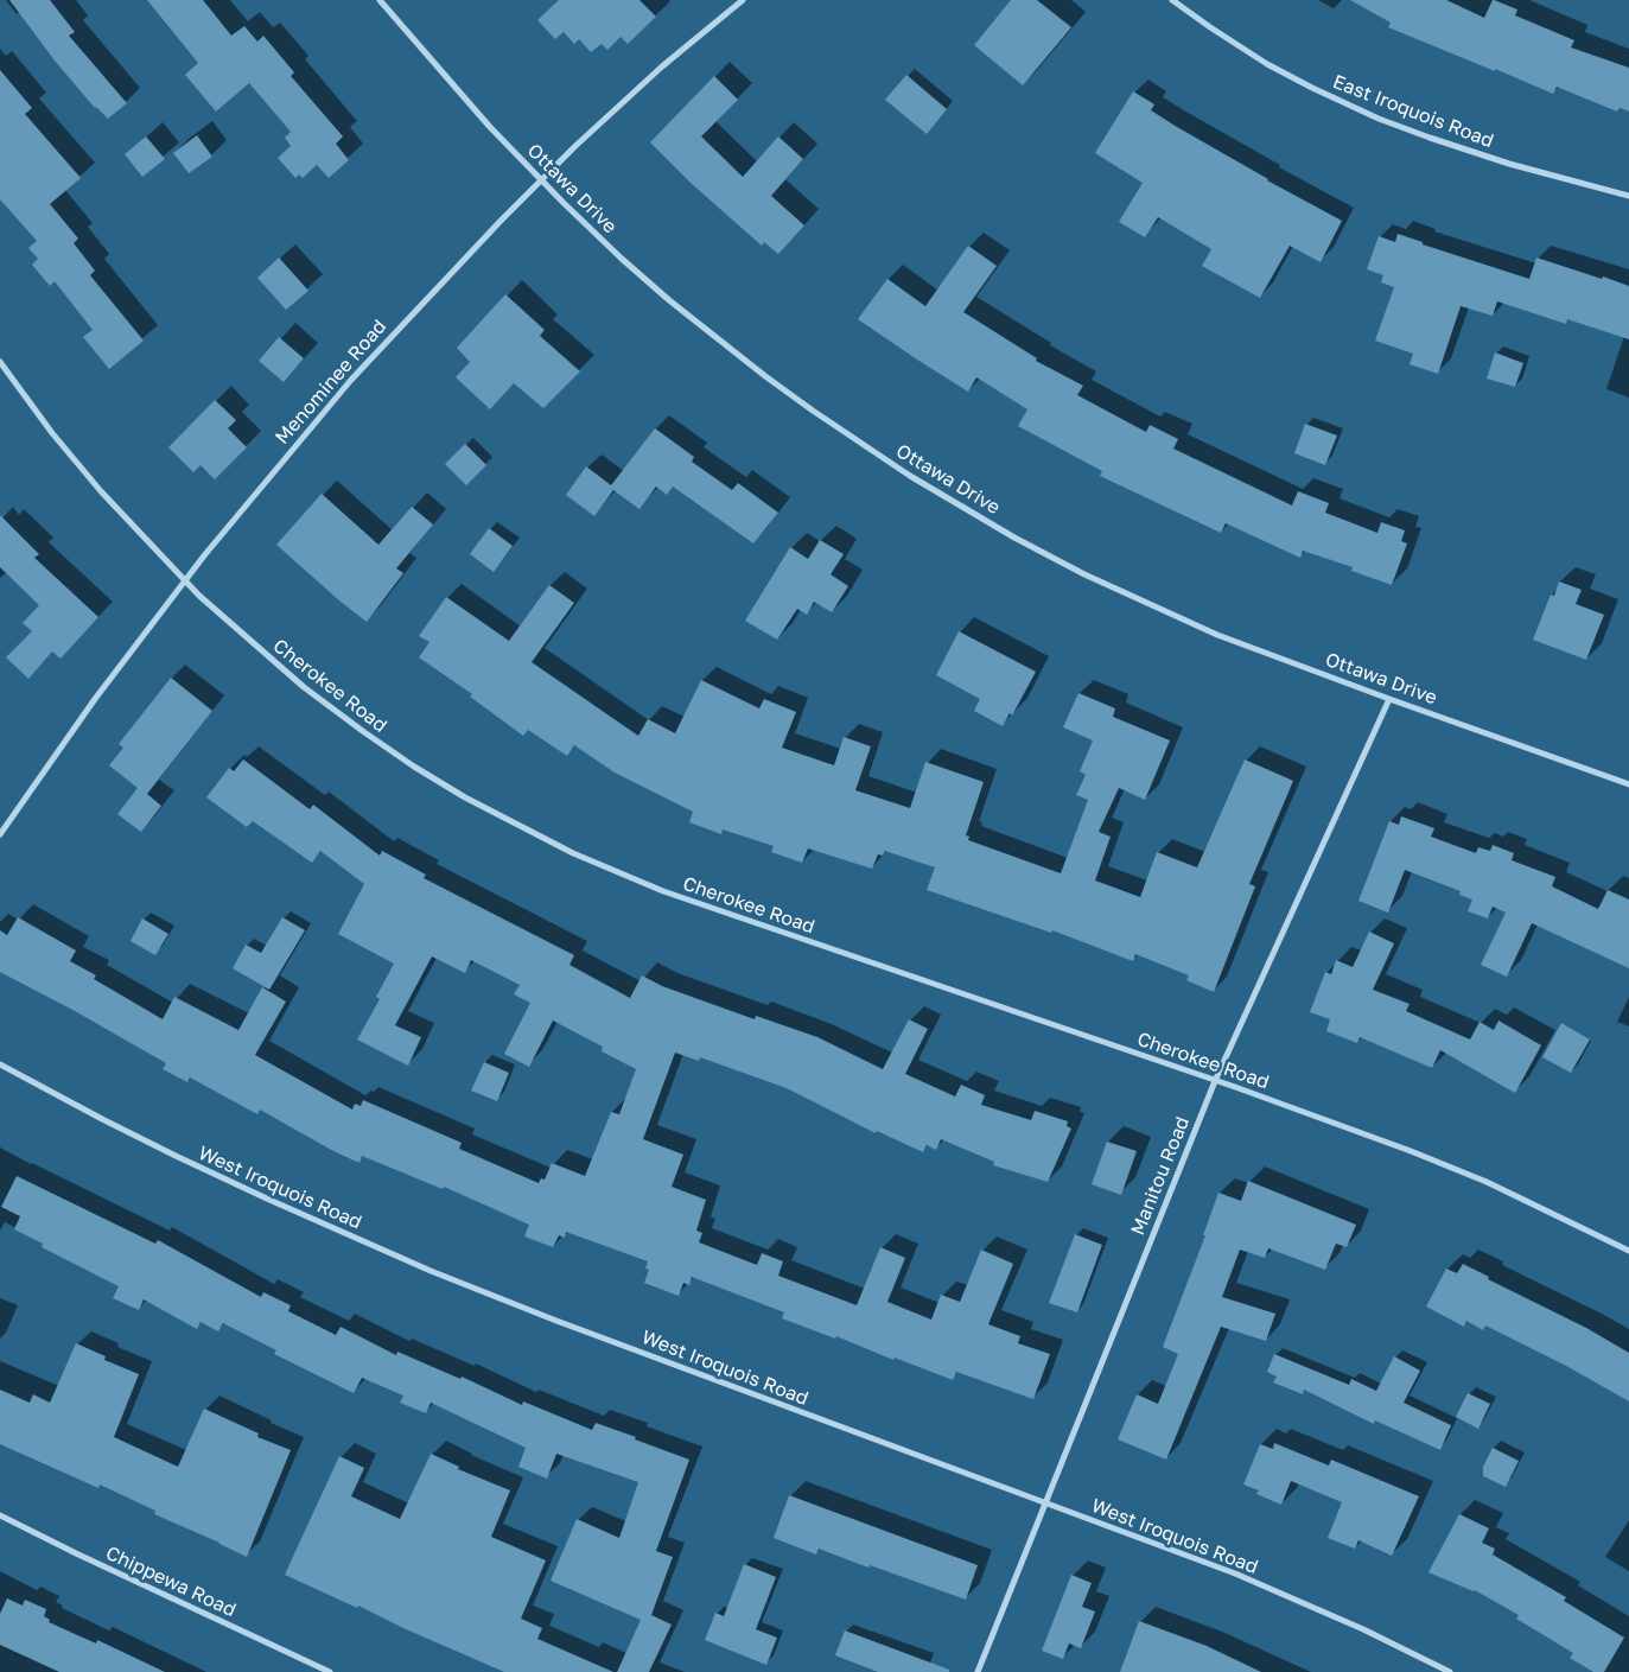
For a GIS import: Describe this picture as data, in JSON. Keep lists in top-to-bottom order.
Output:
{
  "streets": {
    "street": [
      "East Iroquois Road",
      "Ottawa Drive",
      "Menominee Road",
      "Cherokee Road",
      "Manitou Road",
      "West Iroquois Road",
      "Chippewa Road"
    ]
  },
  "crossings": [
    ["Ottawa Drive", "Menominee Road"],
    ["Ottawa Drive", "Manitou Road"],
    ["Menominee Road", "Cherokee Road"],
    ["Cherokee Road", "Manitou Road"],
    ["Manitou Road", "West Iroquois Road"]
  ]
}
